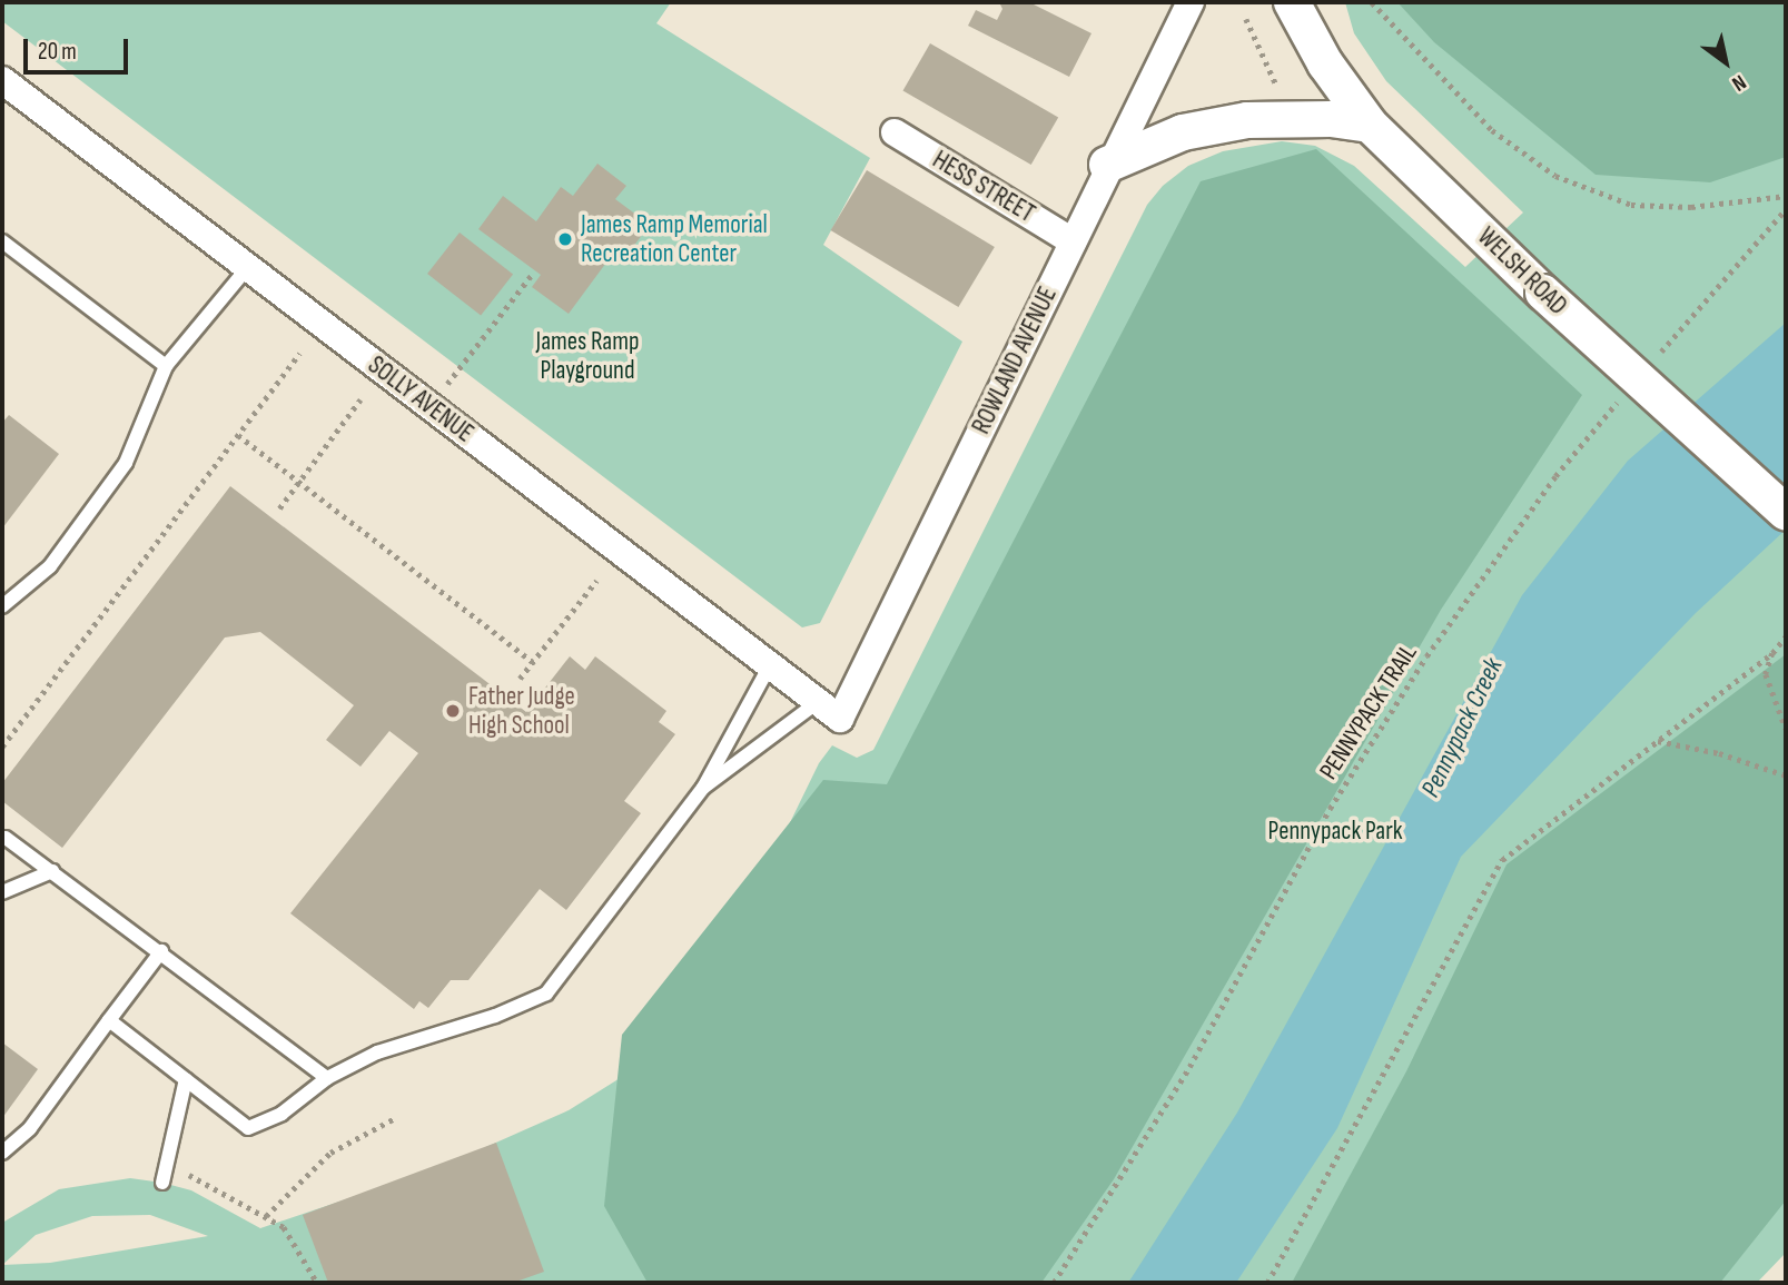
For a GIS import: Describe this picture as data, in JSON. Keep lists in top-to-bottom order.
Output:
{
  "streets": {
    "street": [
      "HESS STREET",
      "WELSH ROAD",
      "ROWLAND AVENUE",
      "SOLLY AVENUE"
    ],
    "path": ["PENNYPACK TRAIL"]
  },
  "crossings": [
    ["HESS STREET", "ROWLAND AVENUE"],
    ["ROWLAND AVENUE", "SOLLY AVENUE"]
  ],
  "water": ["Pennypack Creek"],
  "parks": ["James Ramp Playground", "Pennypack Park"],
  "places": ["James Ramp Memorial Recreation Center", "Father Judge High School"],
  "scale_bar": "20 m",
  "north": "bottom right"
}
